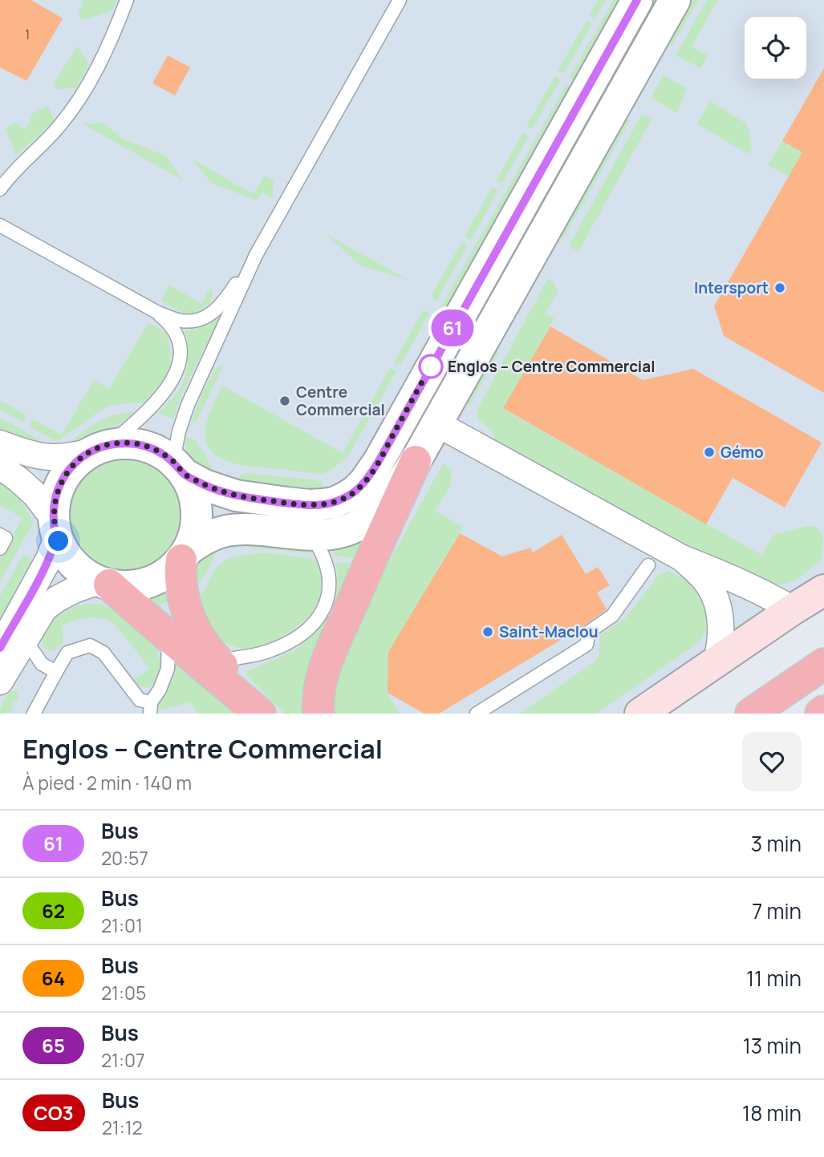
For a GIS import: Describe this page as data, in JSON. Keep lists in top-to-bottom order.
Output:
{
  "places": [
    "Intersport",
    "Englos – Centre Commercial",
    "Centre Commercial",
    "Gémo",
    "Saint-Maclou"
  ],
  "lines": ["bus line 61"],
  "house_numbers": ["1"],
  "page": {
    "on_map": "61",
    "heading": ["Englos – Centre Commercial", "À pied · 2 min · 140 m"],
    "list": [
      {
        "mark": "61",
        "name": "Bus",
        "note": "20:57",
        "value": "3 min"
      },
      {
        "mark": "62",
        "name": "Bus",
        "note": "21:01",
        "value": "7 min"
      },
      {
        "mark": "64",
        "name": "Bus",
        "note": "21:05",
        "value": "11 min"
      },
      {
        "mark": "65",
        "name": "Bus",
        "note": "21:07",
        "value": "13 min"
      },
      {
        "mark": "CO3",
        "name": "Bus",
        "note": "21:12",
        "value": "18 min"
      }
    ]
  }
}
